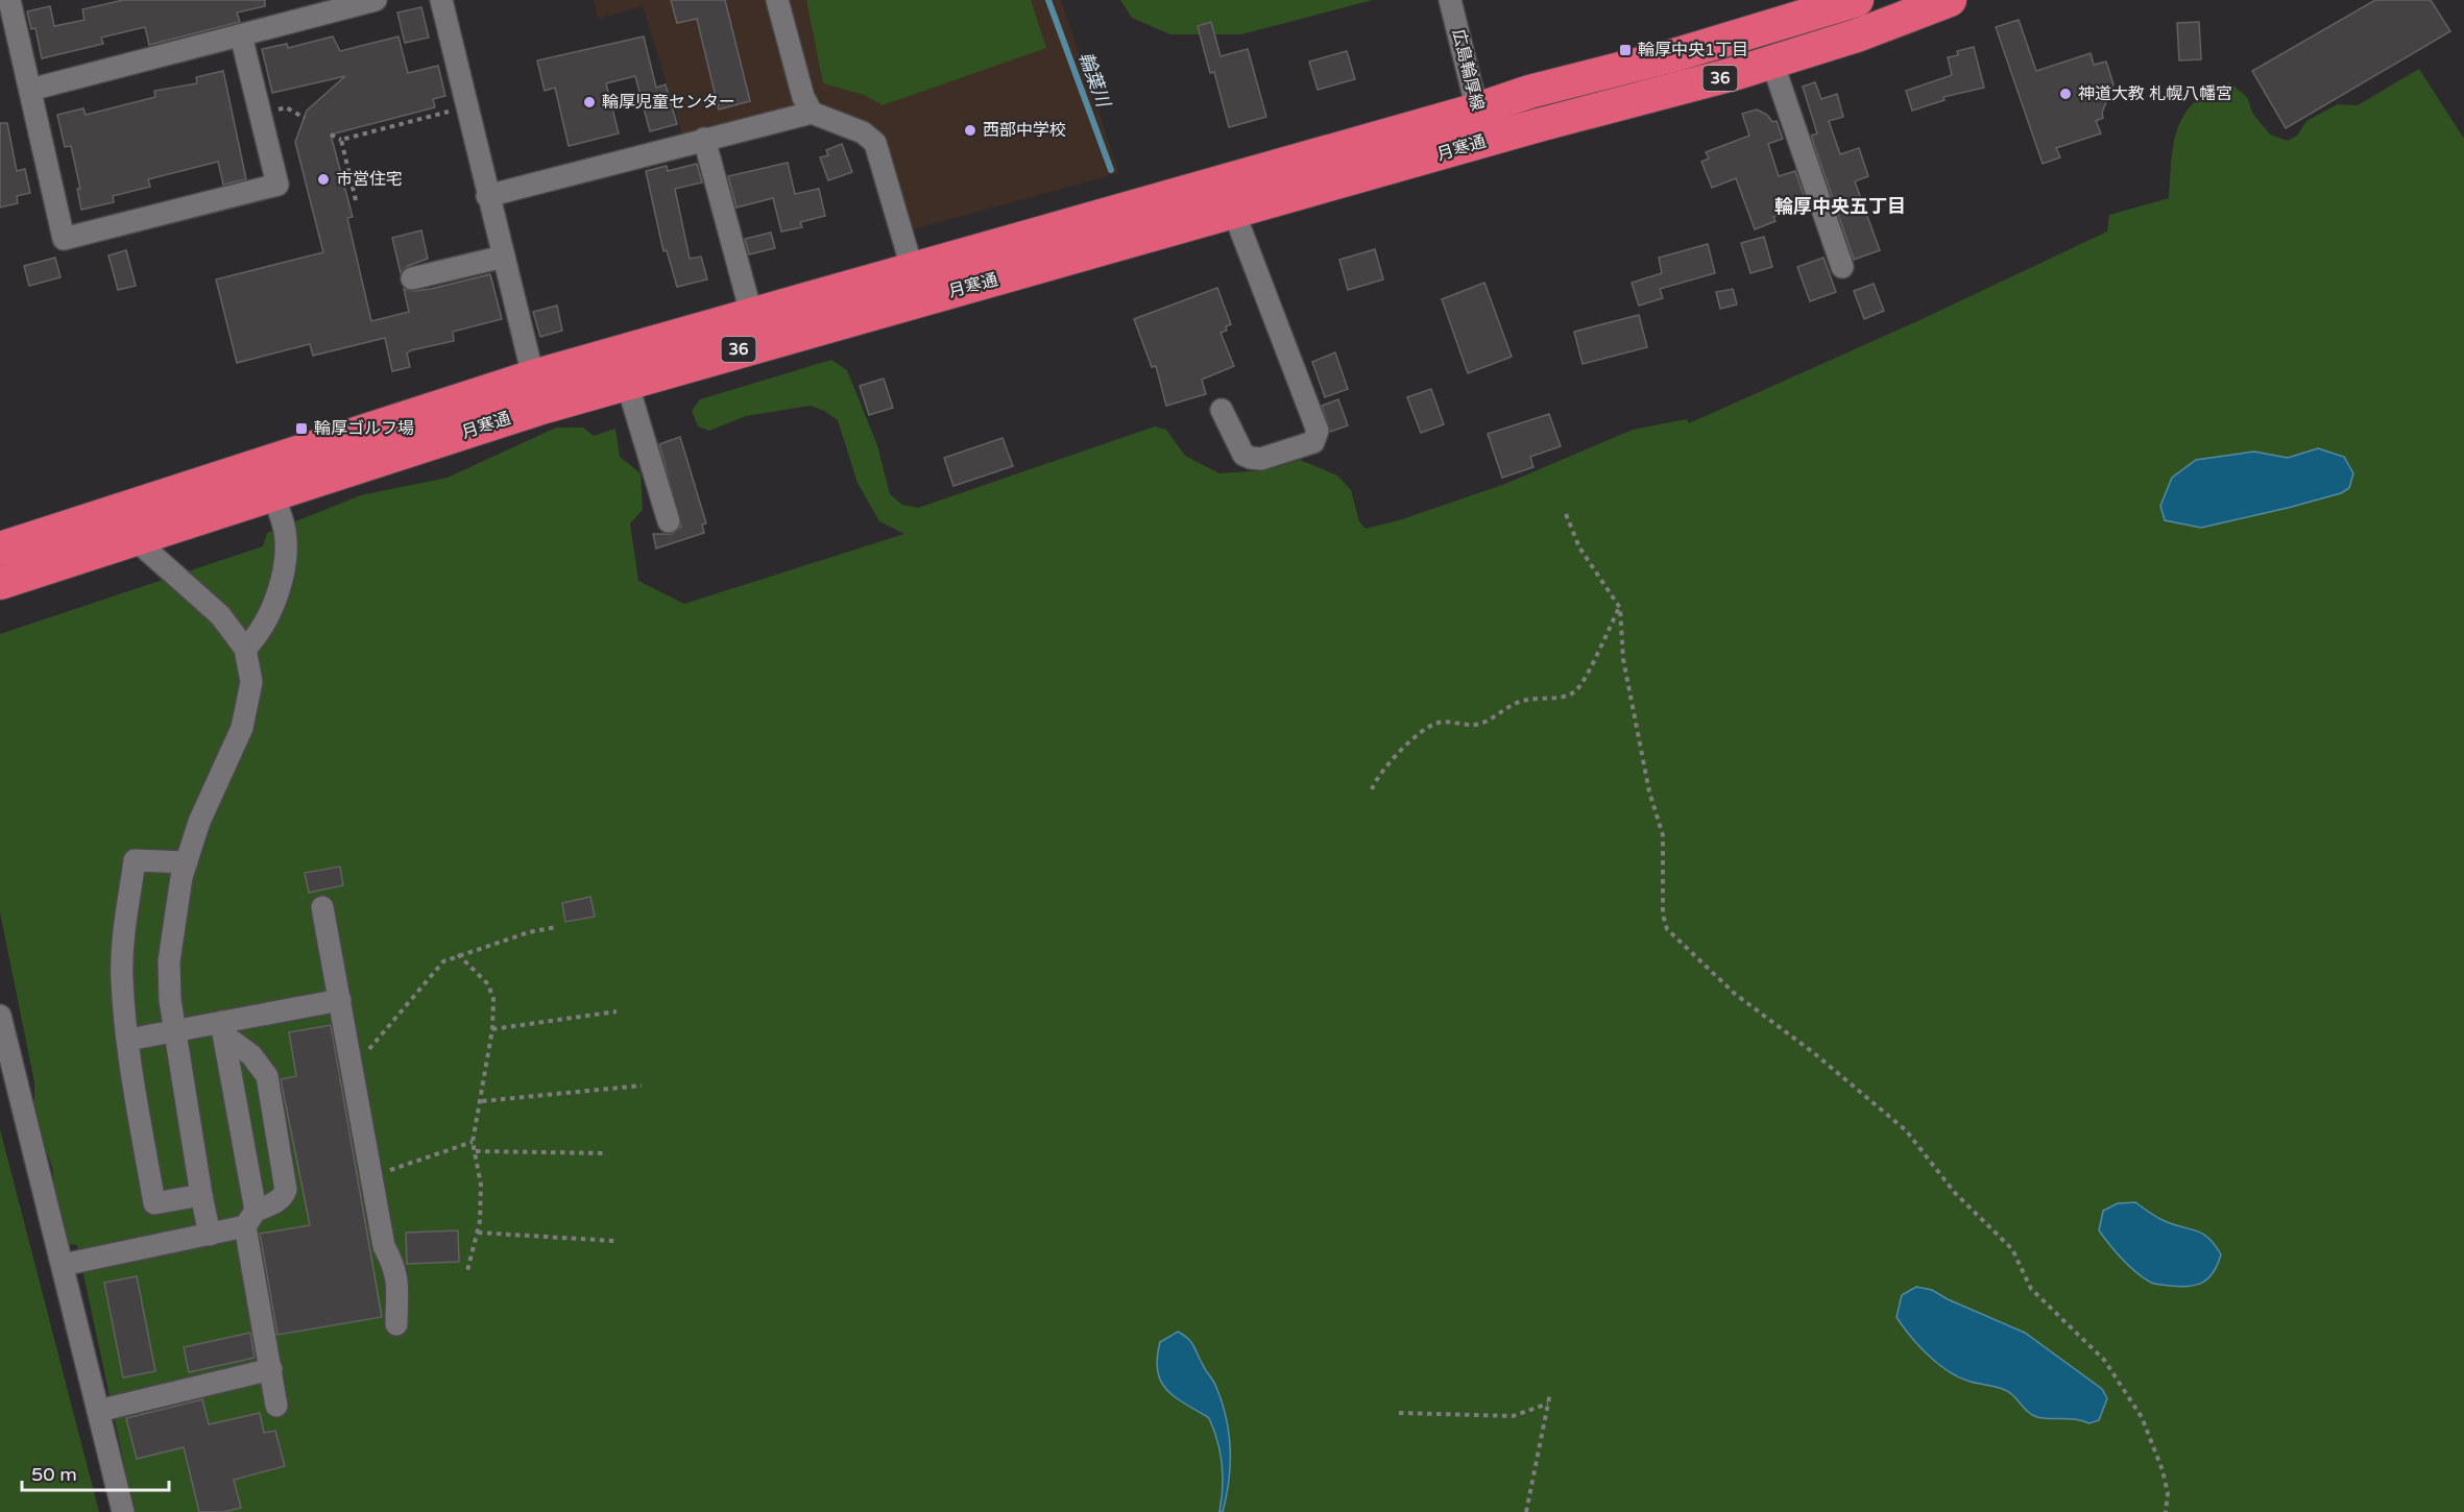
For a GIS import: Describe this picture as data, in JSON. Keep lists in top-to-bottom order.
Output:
{
  "streets": {
    "highway": ["36", "月寒通"],
    "street": ["広島輪厚線"]
  },
  "crossings": [
    ["広島輪厚線", "月寒通"]
  ],
  "districts": ["輪厚中央五丁目"],
  "water": ["輪葉川"],
  "places": {
    "transit": ["輪厚中央1丁目", "輪厚ゴルフ場"],
    "other": [
      "神道大教 札幌八幡宮",
      "輪厚児童センター",
      "西部中学校",
      "市営住宅"
    ]
  },
  "scale_bar": "50 m"
}
